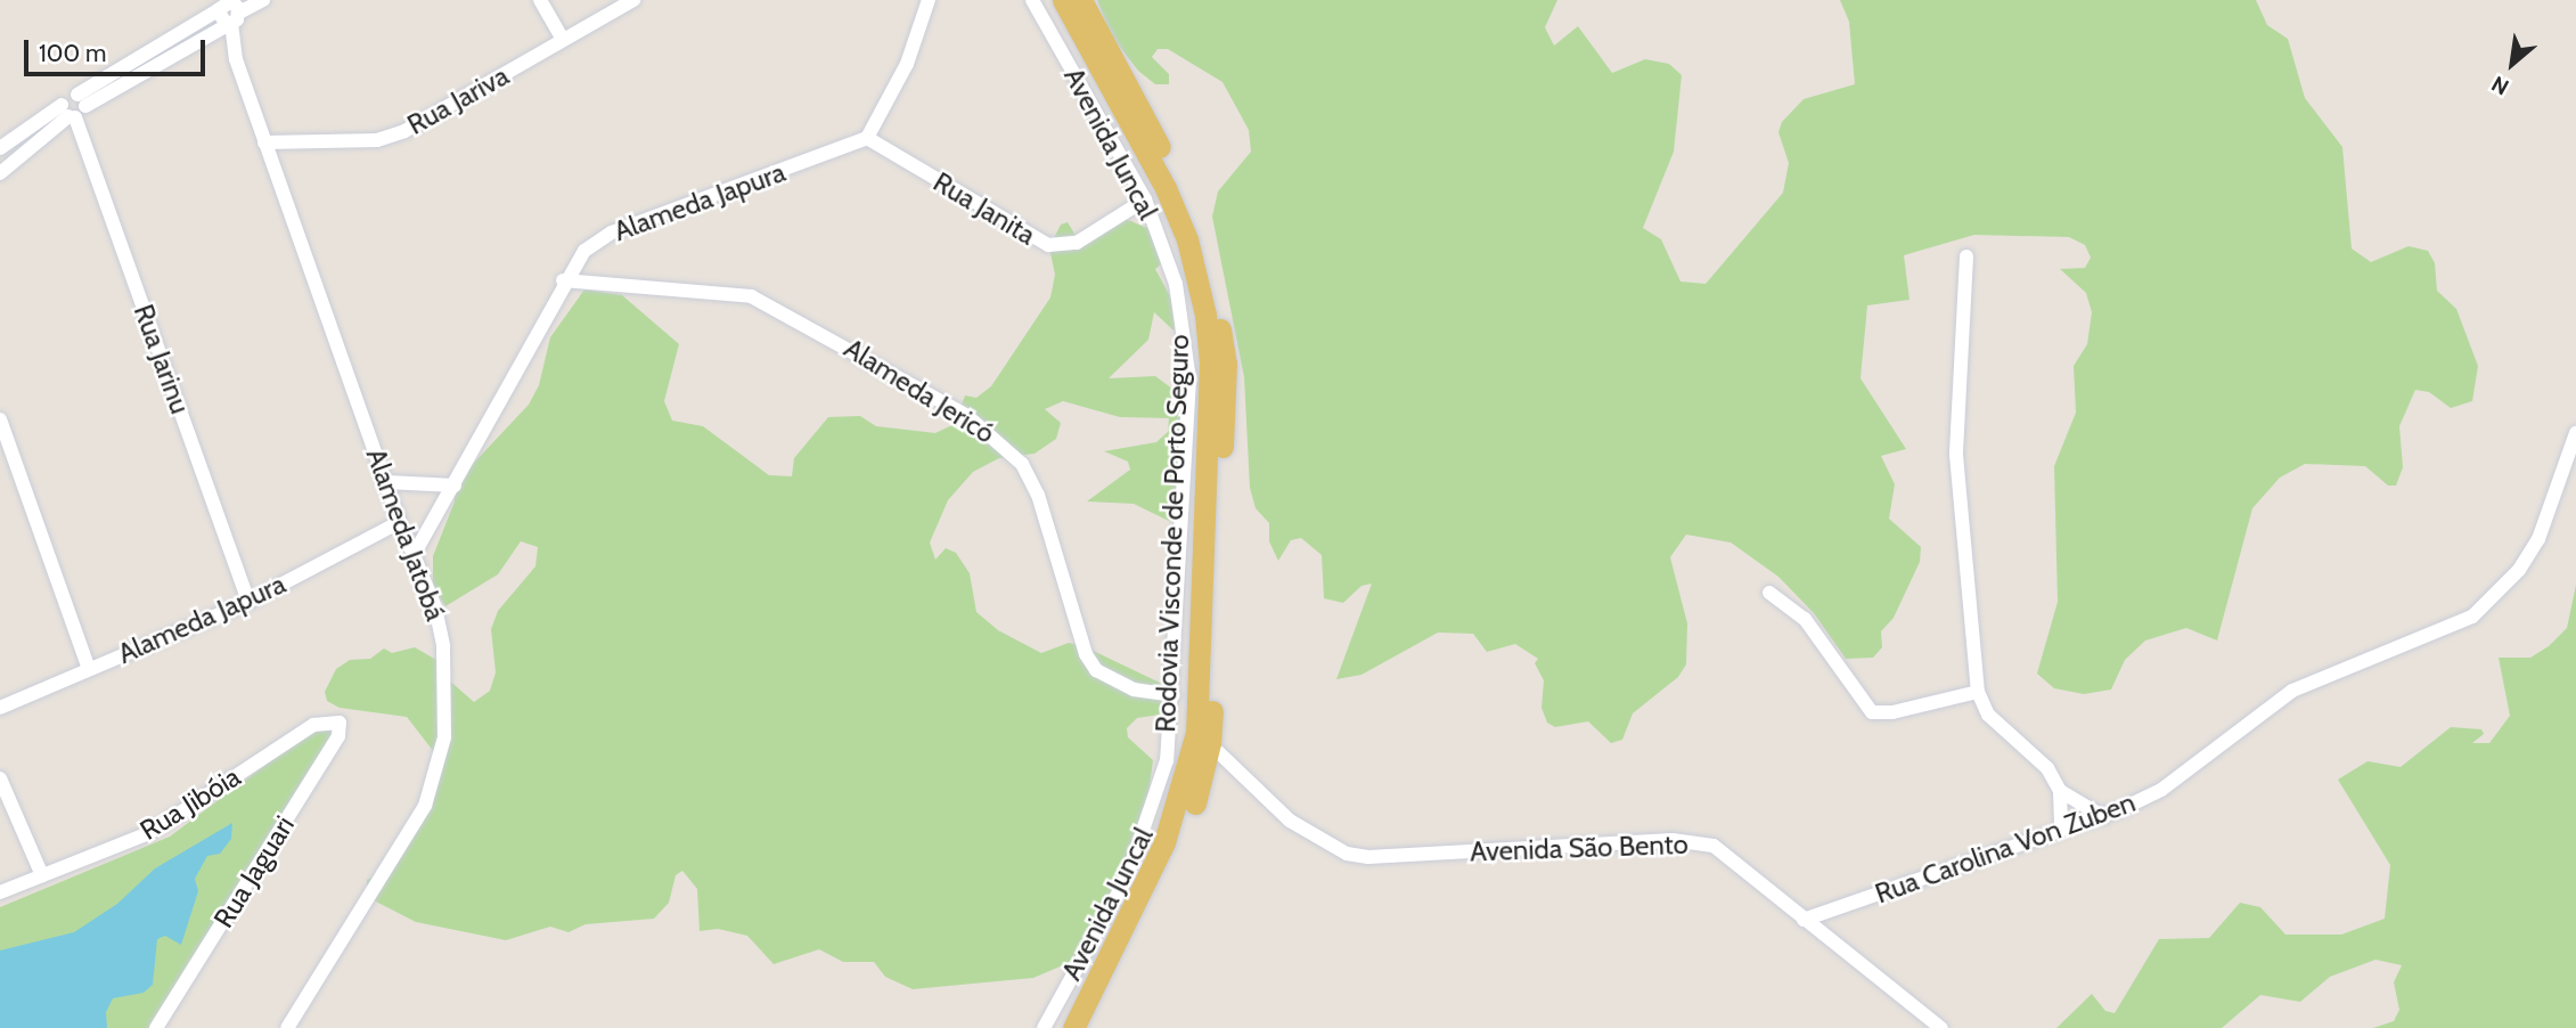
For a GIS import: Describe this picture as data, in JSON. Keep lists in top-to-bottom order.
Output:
{
  "streets": {
    "main road": ["Rodovia Visconde de Porto Seguro"],
    "street": [
      "Rua Jariva",
      "Avenida Juncal",
      "Alameda Japura",
      "Rua Janita",
      "Rua Jarinu",
      "Alameda Jericó",
      "Alameda Jatobá",
      "Rua Jibóia",
      "Avenida São Bento",
      "Rua Carolina Von Zuben",
      "Rua Jaguari"
    ]
  },
  "crossings": [
    ["Rua Jariva", "Alameda Jatobá"],
    ["Avenida Juncal", "Rua Janita"],
    ["Avenida Juncal", "Alameda Jericó"],
    ["Alameda Japura", "Rua Janita"],
    ["Alameda Japura", "Rua Jarinu"],
    ["Alameda Japura", "Alameda Jericó"],
    ["Alameda Japura", "Alameda Jatobá"],
    ["Rodovia Visconde de Porto Seguro", "Avenida São Bento"],
    ["Rua Jibóia", "Rua Jaguari"],
    ["Avenida São Bento", "Rua Carolina Von Zuben"]
  ],
  "scale_bar": "100 m",
  "north": "bottom left"
}
